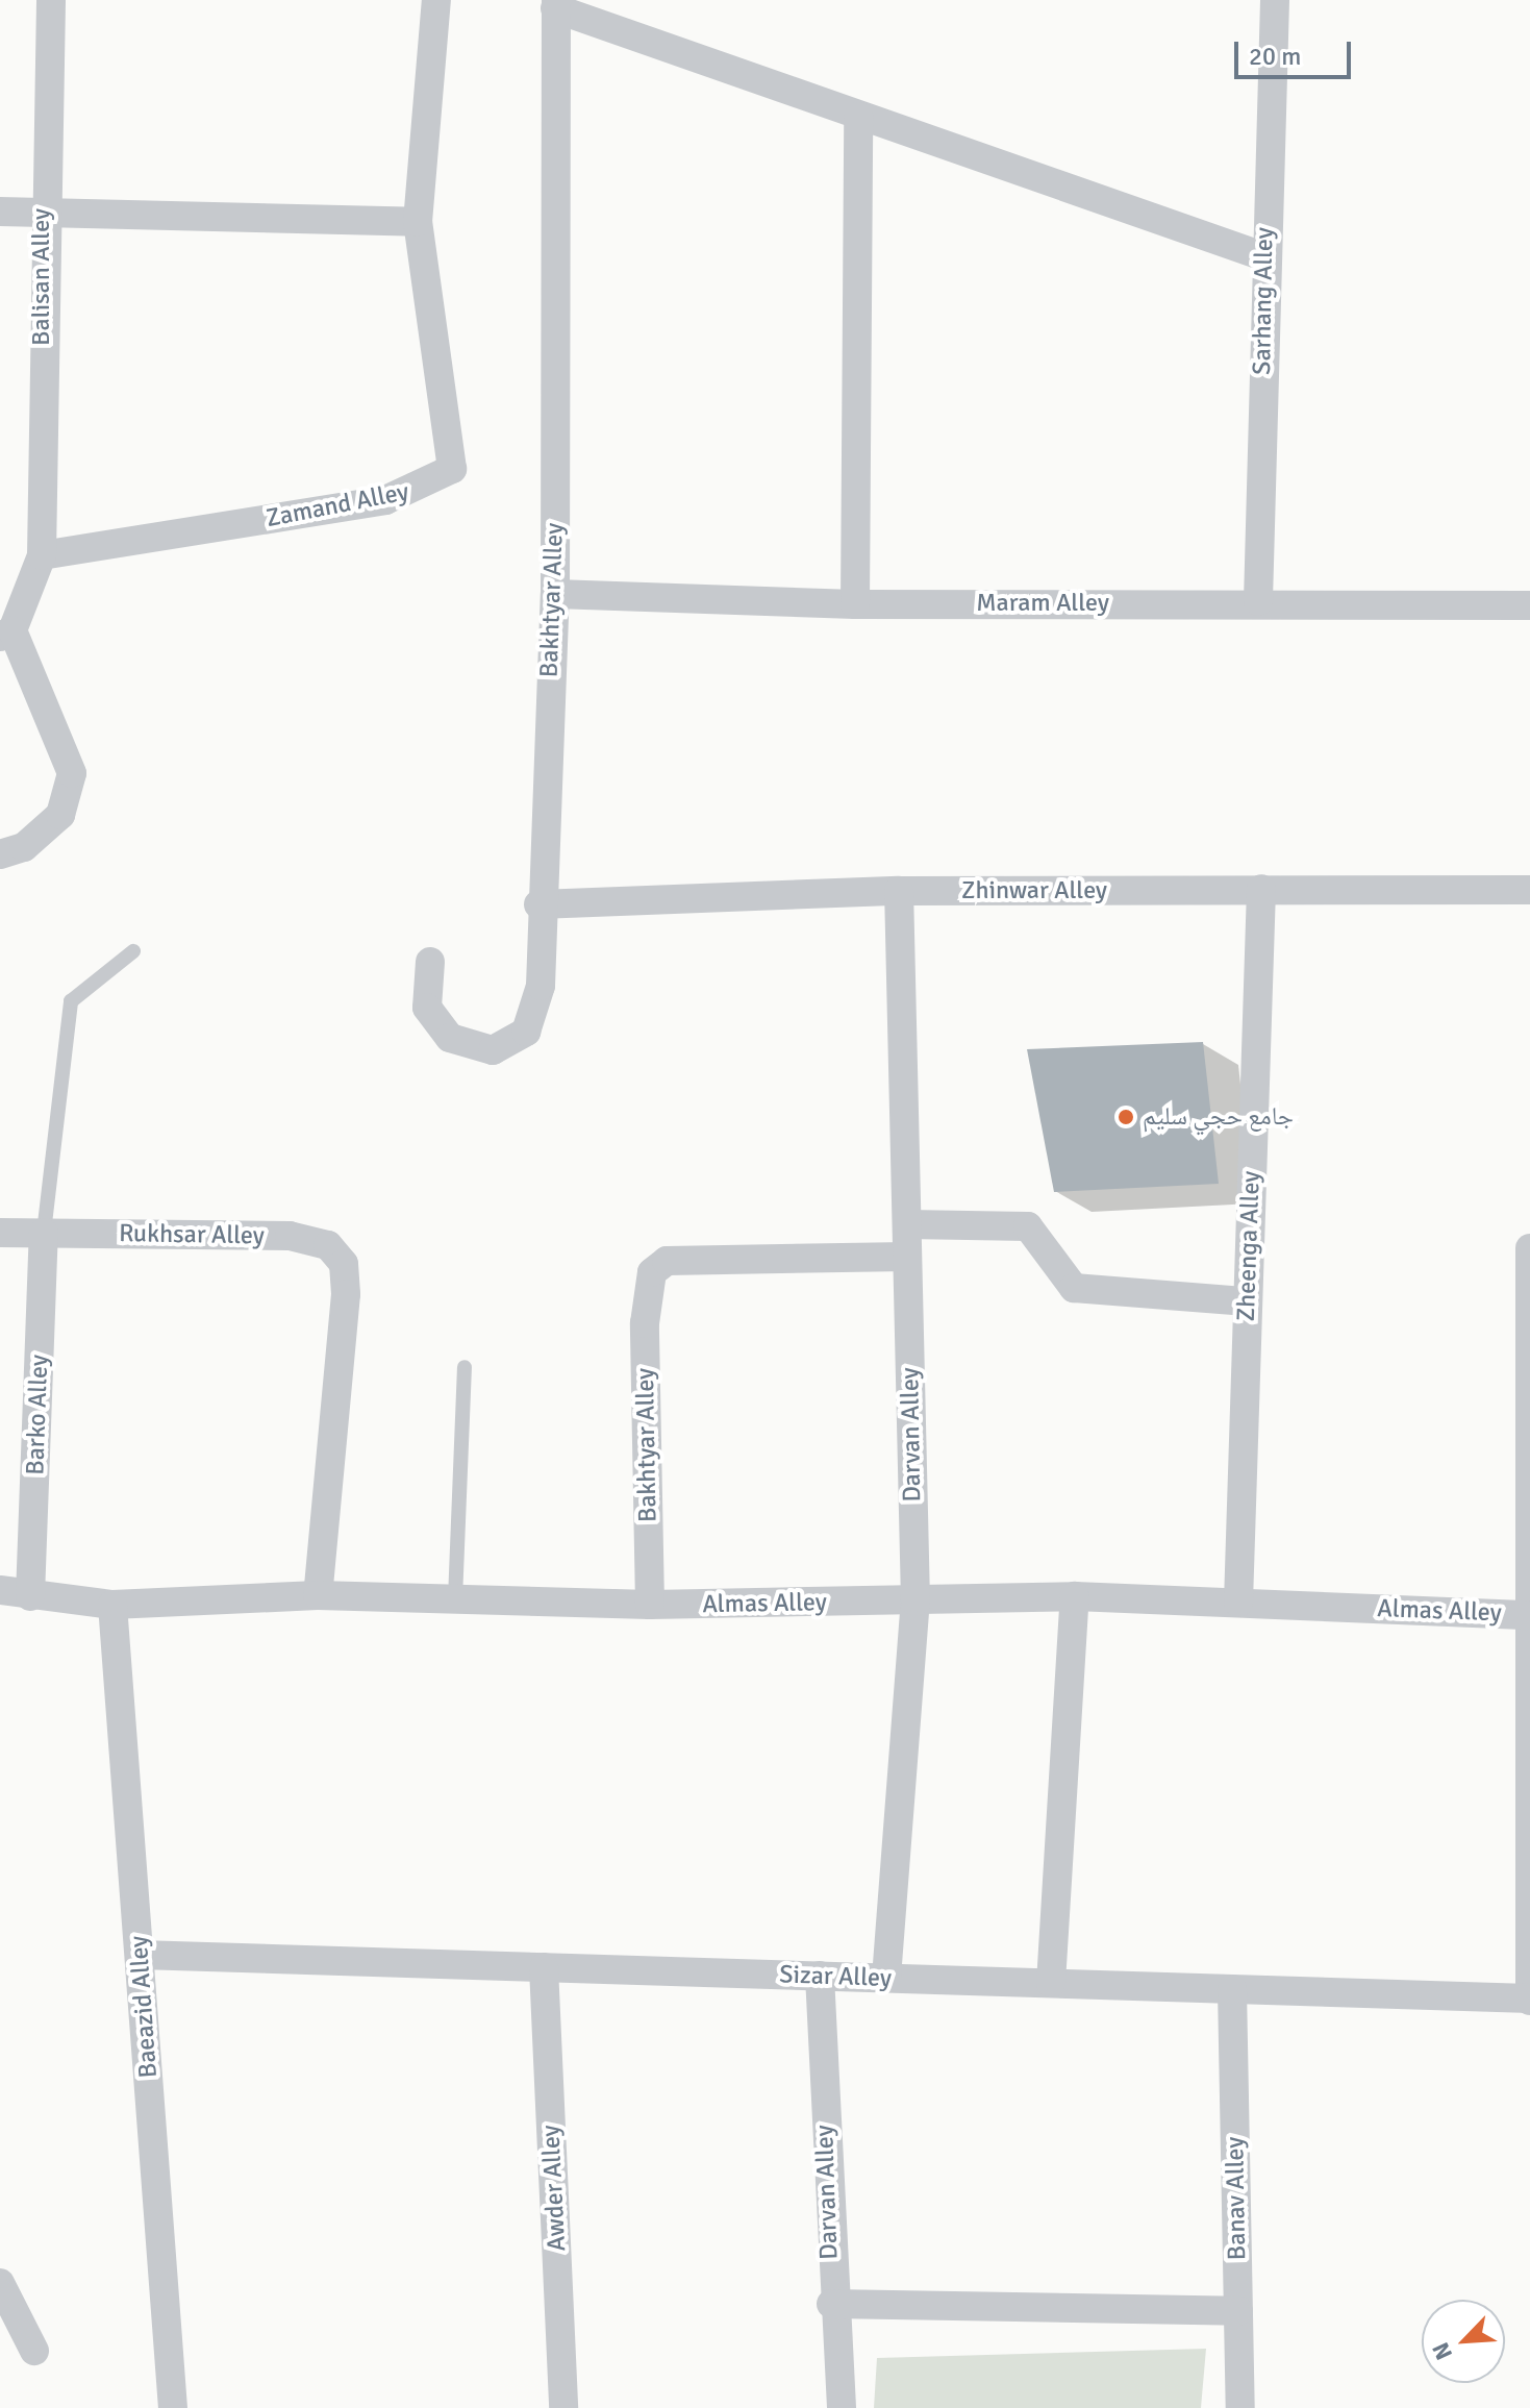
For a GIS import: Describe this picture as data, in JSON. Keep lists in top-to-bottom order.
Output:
{
  "streets": {
    "street": [
      "Balisan Alley",
      "Sarhang Alley",
      "Zamand Alley",
      "Bakhtyar Alley",
      "Maram Alley",
      "Zhinwar Alley",
      "Rukhsar Alley",
      "Zheenga Alley",
      "Barko Alley",
      "Darvan Alley",
      "Almas Alley",
      "Sizar Alley",
      "Baeazid Alley",
      "Awder Alley",
      "Banav Alley"
    ]
  },
  "crossings": [
    ["Balisan Alley", "Zamand Alley"],
    ["Sarhang Alley", "Maram Alley"],
    ["Bakhtyar Alley", "Maram Alley"],
    ["Bakhtyar Alley", "Zhinwar Alley"],
    ["Bakhtyar Alley", "Darvan Alley"],
    ["Bakhtyar Alley", "Almas Alley"],
    ["Zhinwar Alley", "Zheenga Alley"],
    ["Zhinwar Alley", "Darvan Alley"],
    ["Rukhsar Alley", "Barko Alley"],
    ["Rukhsar Alley", "Almas Alley"],
    ["Zheenga Alley", "Almas Alley"],
    ["Barko Alley", "Almas Alley"],
    ["Darvan Alley", "Almas Alley"],
    ["Darvan Alley", "Sizar Alley"],
    ["Almas Alley", "Baeazid Alley"],
    ["Sizar Alley", "Baeazid Alley"],
    ["Sizar Alley", "Awder Alley"],
    ["Sizar Alley", "Banav Alley"]
  ],
  "places": ["جامع حجي سليم"],
  "scale_bar": "20 m",
  "north": "bottom left"
}
